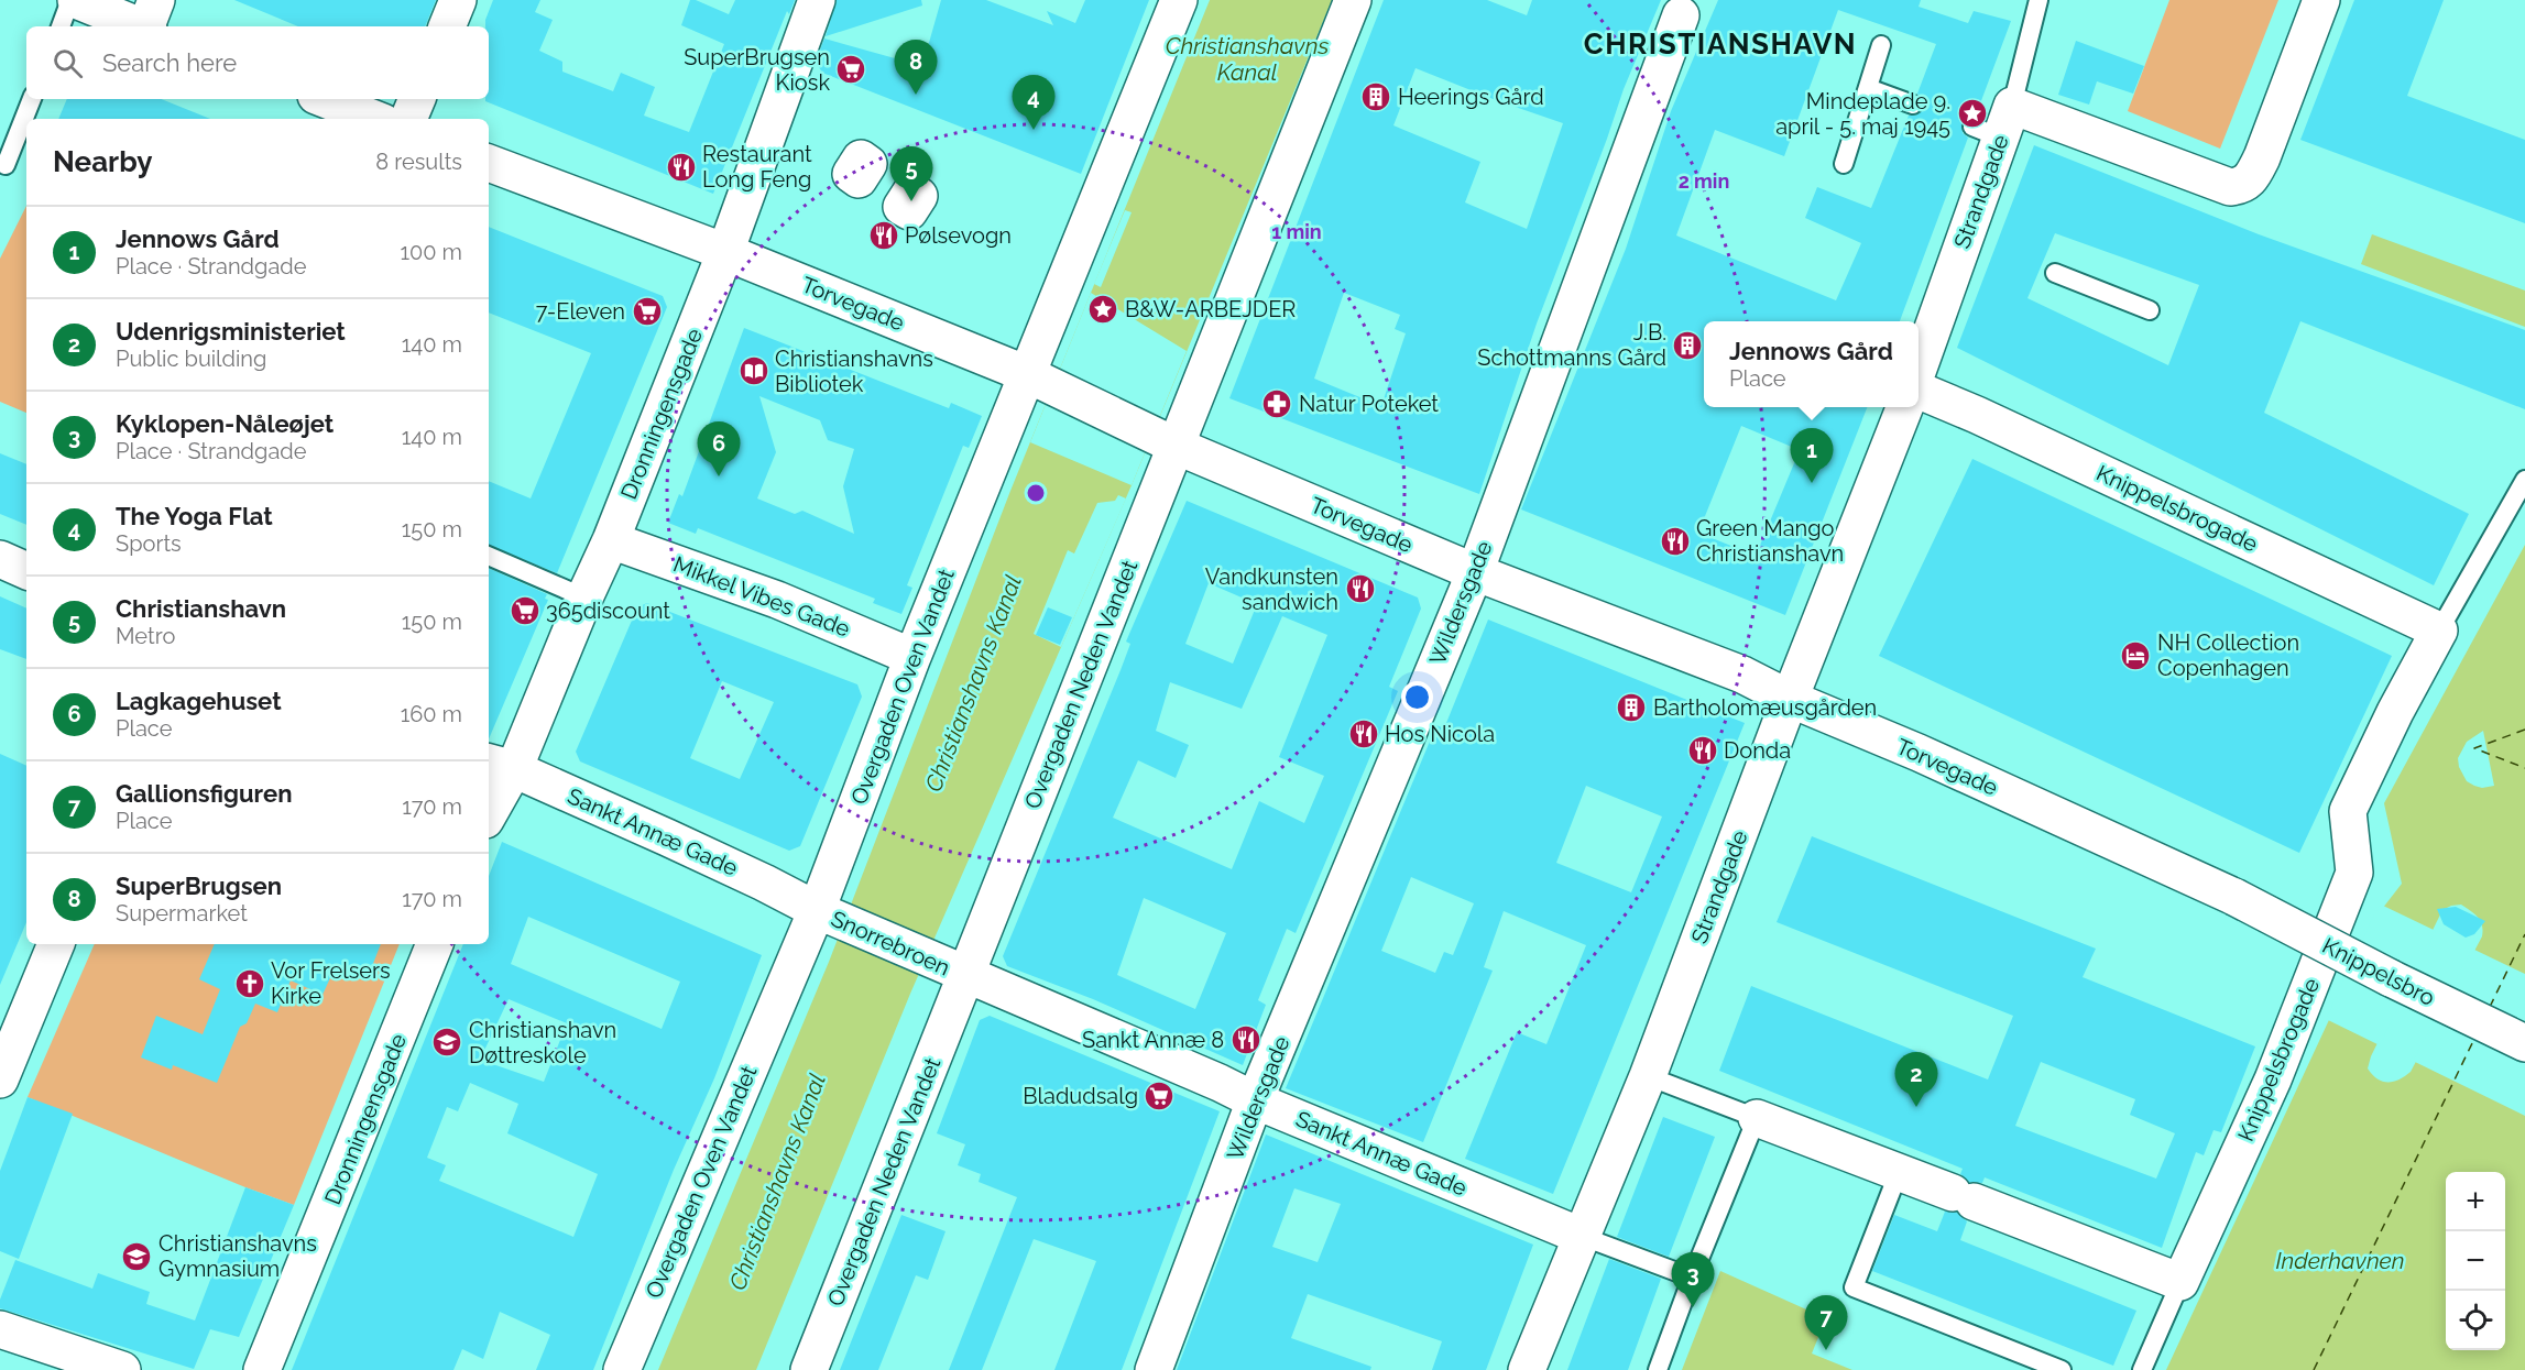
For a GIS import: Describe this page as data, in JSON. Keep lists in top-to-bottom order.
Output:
{
  "streets": {
    "street": [
      "Strandgade",
      "Torvegade",
      "Dronningensgade",
      "Knippelsbrogade",
      "Mikkel Vibes Gade",
      "Wildersgade",
      "Overgaden Neden Vandet",
      "Overgaden Oven Vandet",
      "Sankt Annæ Gade",
      "Snorrebroen",
      "Knippelsbro"
    ]
  },
  "crossings": [
    ["Strandgade", "Torvegade"],
    ["Strandgade", "Sankt Annæ Gade"],
    ["Torvegade", "Dronningensgade"],
    ["Torvegade", "Wildersgade"],
    ["Torvegade", "Overgaden Neden Vandet"],
    ["Torvegade", "Overgaden Oven Vandet"],
    ["Torvegade", "Knippelsbro"],
    ["Dronningensgade", "Mikkel Vibes Gade"],
    ["Dronningensgade", "Sankt Annæ Gade"],
    ["Mikkel Vibes Gade", "Overgaden Oven Vandet"],
    ["Wildersgade", "Sankt Annæ Gade"],
    ["Overgaden Neden Vandet", "Sankt Annæ Gade"],
    ["Overgaden Neden Vandet", "Snorrebroen"],
    ["Overgaden Oven Vandet", "Sankt Annæ Gade"],
    ["Overgaden Oven Vandet", "Snorrebroen"],
    ["Sankt Annæ Gade", "Snorrebroen"]
  ],
  "districts": ["CHRISTIANSHAVN"],
  "water": ["Christianshavns Kanal", "Inderhavnen"],
  "places": {
    "supermarket": [
      "SuperBrugsen Kiosk",
      "7-Eleven",
      "365discount",
      "Bladudsalg"
    ],
    "building": ["Heerings Gård", "J.B. Schottmanns Gård", "Bartholomæusgården"],
    "place": ["Mindeplade 9. april - 5. maj 1945", "B&W-ARBEJDER"],
    "restaurant": [
      "Restaurant Long Feng",
      "Pølsevogn",
      "Green Mango Christianshavn",
      "Vandkunsten sandwich",
      "Hos Nicola",
      "Donda",
      "Sankt Annæ 8"
    ],
    "library": ["Christianshavns Bibliotek"],
    "pharmacy": ["Natur Poteket"],
    "hotel": ["NH Collection Copenhagen"],
    "church": ["Vor Frelsers Kirke"],
    "school or university": ["Christianshavn Døttreskole", "Christianshavns Gymnasium"]
  },
  "page": {
    "search": "Search here",
    "pins": [
      "8",
      "4",
      "5",
      "6",
      "1",
      "2",
      "3",
      "7"
    ],
    "heading": ["Nearby", "8 results"],
    "list": [
      {
        "mark": "1",
        "name": "Jennows Gård",
        "note": "Place · Strandgade",
        "value": "100 m"
      },
      {
        "mark": "2",
        "name": "Udenrigsministeriet",
        "note": "Public building",
        "value": "140 m"
      },
      {
        "mark": "3",
        "name": "Kyklopen-Nåleøjet",
        "note": "Place · Strandgade",
        "value": "140 m"
      },
      {
        "mark": "4",
        "name": "The Yoga Flat",
        "note": "Sports",
        "value": "150 m"
      },
      {
        "mark": "5",
        "name": "Christianshavn",
        "note": "Metro",
        "value": "150 m"
      },
      {
        "mark": "6",
        "name": "Lagkagehuset",
        "note": "Place",
        "value": "160 m"
      },
      {
        "mark": "7",
        "name": "Gallionsfiguren",
        "note": "Place",
        "value": "170 m"
      },
      {
        "mark": "8",
        "name": "SuperBrugsen",
        "note": "Supermarket",
        "value": "170 m"
      }
    ],
    "popup": ["Jennows Gård", "Place"],
    "map_buttons": ["+", "−"]
  },
  "rings": ["2 min", "1 min"]
}
